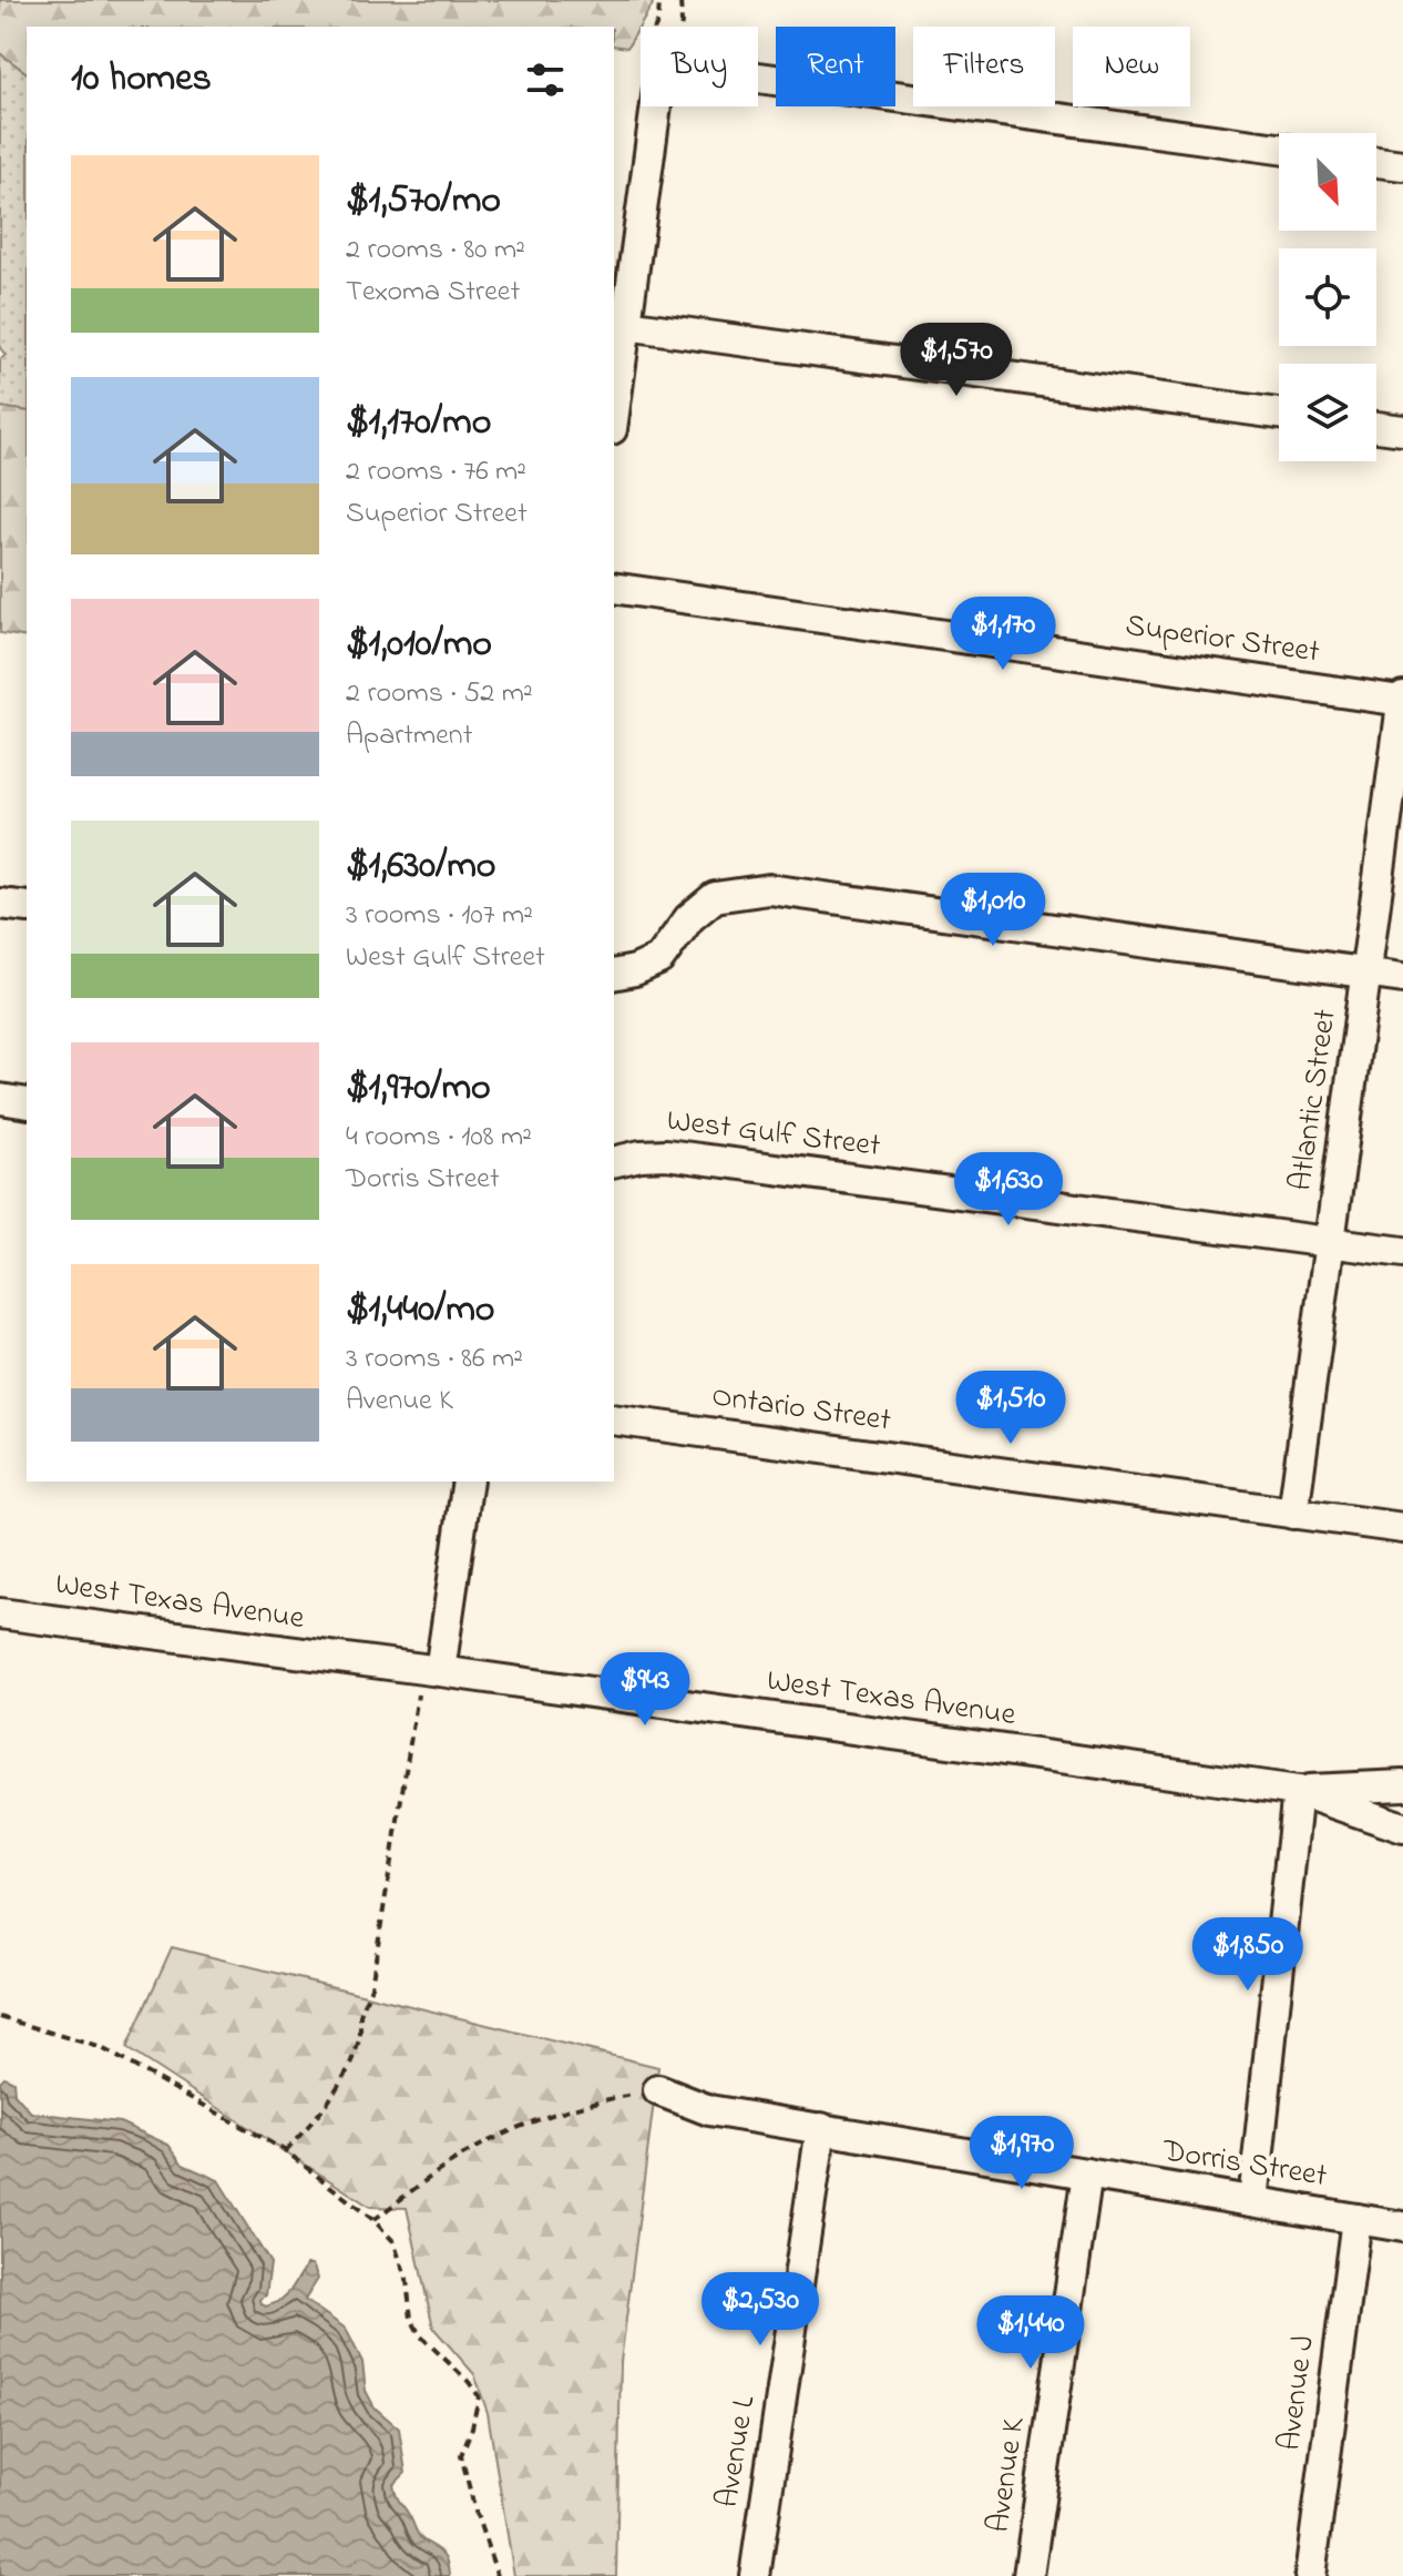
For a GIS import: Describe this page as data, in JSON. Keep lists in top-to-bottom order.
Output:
{
  "streets": {
    "street": [
      "Superior Street",
      "Atlantic Street",
      "West Gulf Street",
      "Ontario Street",
      "West Texas Avenue",
      "Dorris Street",
      "Avenue J",
      "Avenue L",
      "Avenue K"
    ]
  },
  "crossings": [
    ["Superior Street", "Atlantic Street"],
    ["Atlantic Street", "West Gulf Street"],
    ["Atlantic Street", "Ontario Street"],
    ["Dorris Street", "Avenue J"],
    ["Dorris Street", "Avenue L"],
    ["Dorris Street", "Avenue K"]
  ],
  "north": "bottom right",
  "page": {
    "chip": [
      "Buy",
      "Rent",
      "Filters",
      "New"
    ],
    "heading": "10 homes",
    "list": [
      {
        "name": "$1,570/mo",
        "note": "2 rooms · 80 m² · Texoma Street"
      },
      {
        "name": "$1,170/mo",
        "note": "2 rooms · 76 m² · Superior Street"
      },
      {
        "name": "$1,010/mo",
        "note": "2 rooms · 52 m² · Apartment"
      },
      {
        "name": "$1,630/mo",
        "note": "3 rooms · 107 m² · West Gulf Street"
      },
      {
        "name": "$1,970/mo",
        "note": "4 rooms · 108 m² · Dorris Street"
      },
      {
        "name": "$1,440/mo",
        "note": "3 rooms · 86 m² · Avenue K"
      }
    ],
    "price": [
      "$1,570",
      "$1,170",
      "$1,010",
      "$1,630",
      "$1,510",
      "$943",
      "$1,850",
      "$1,970",
      "$2,530",
      "$1,440"
    ]
  }
}
